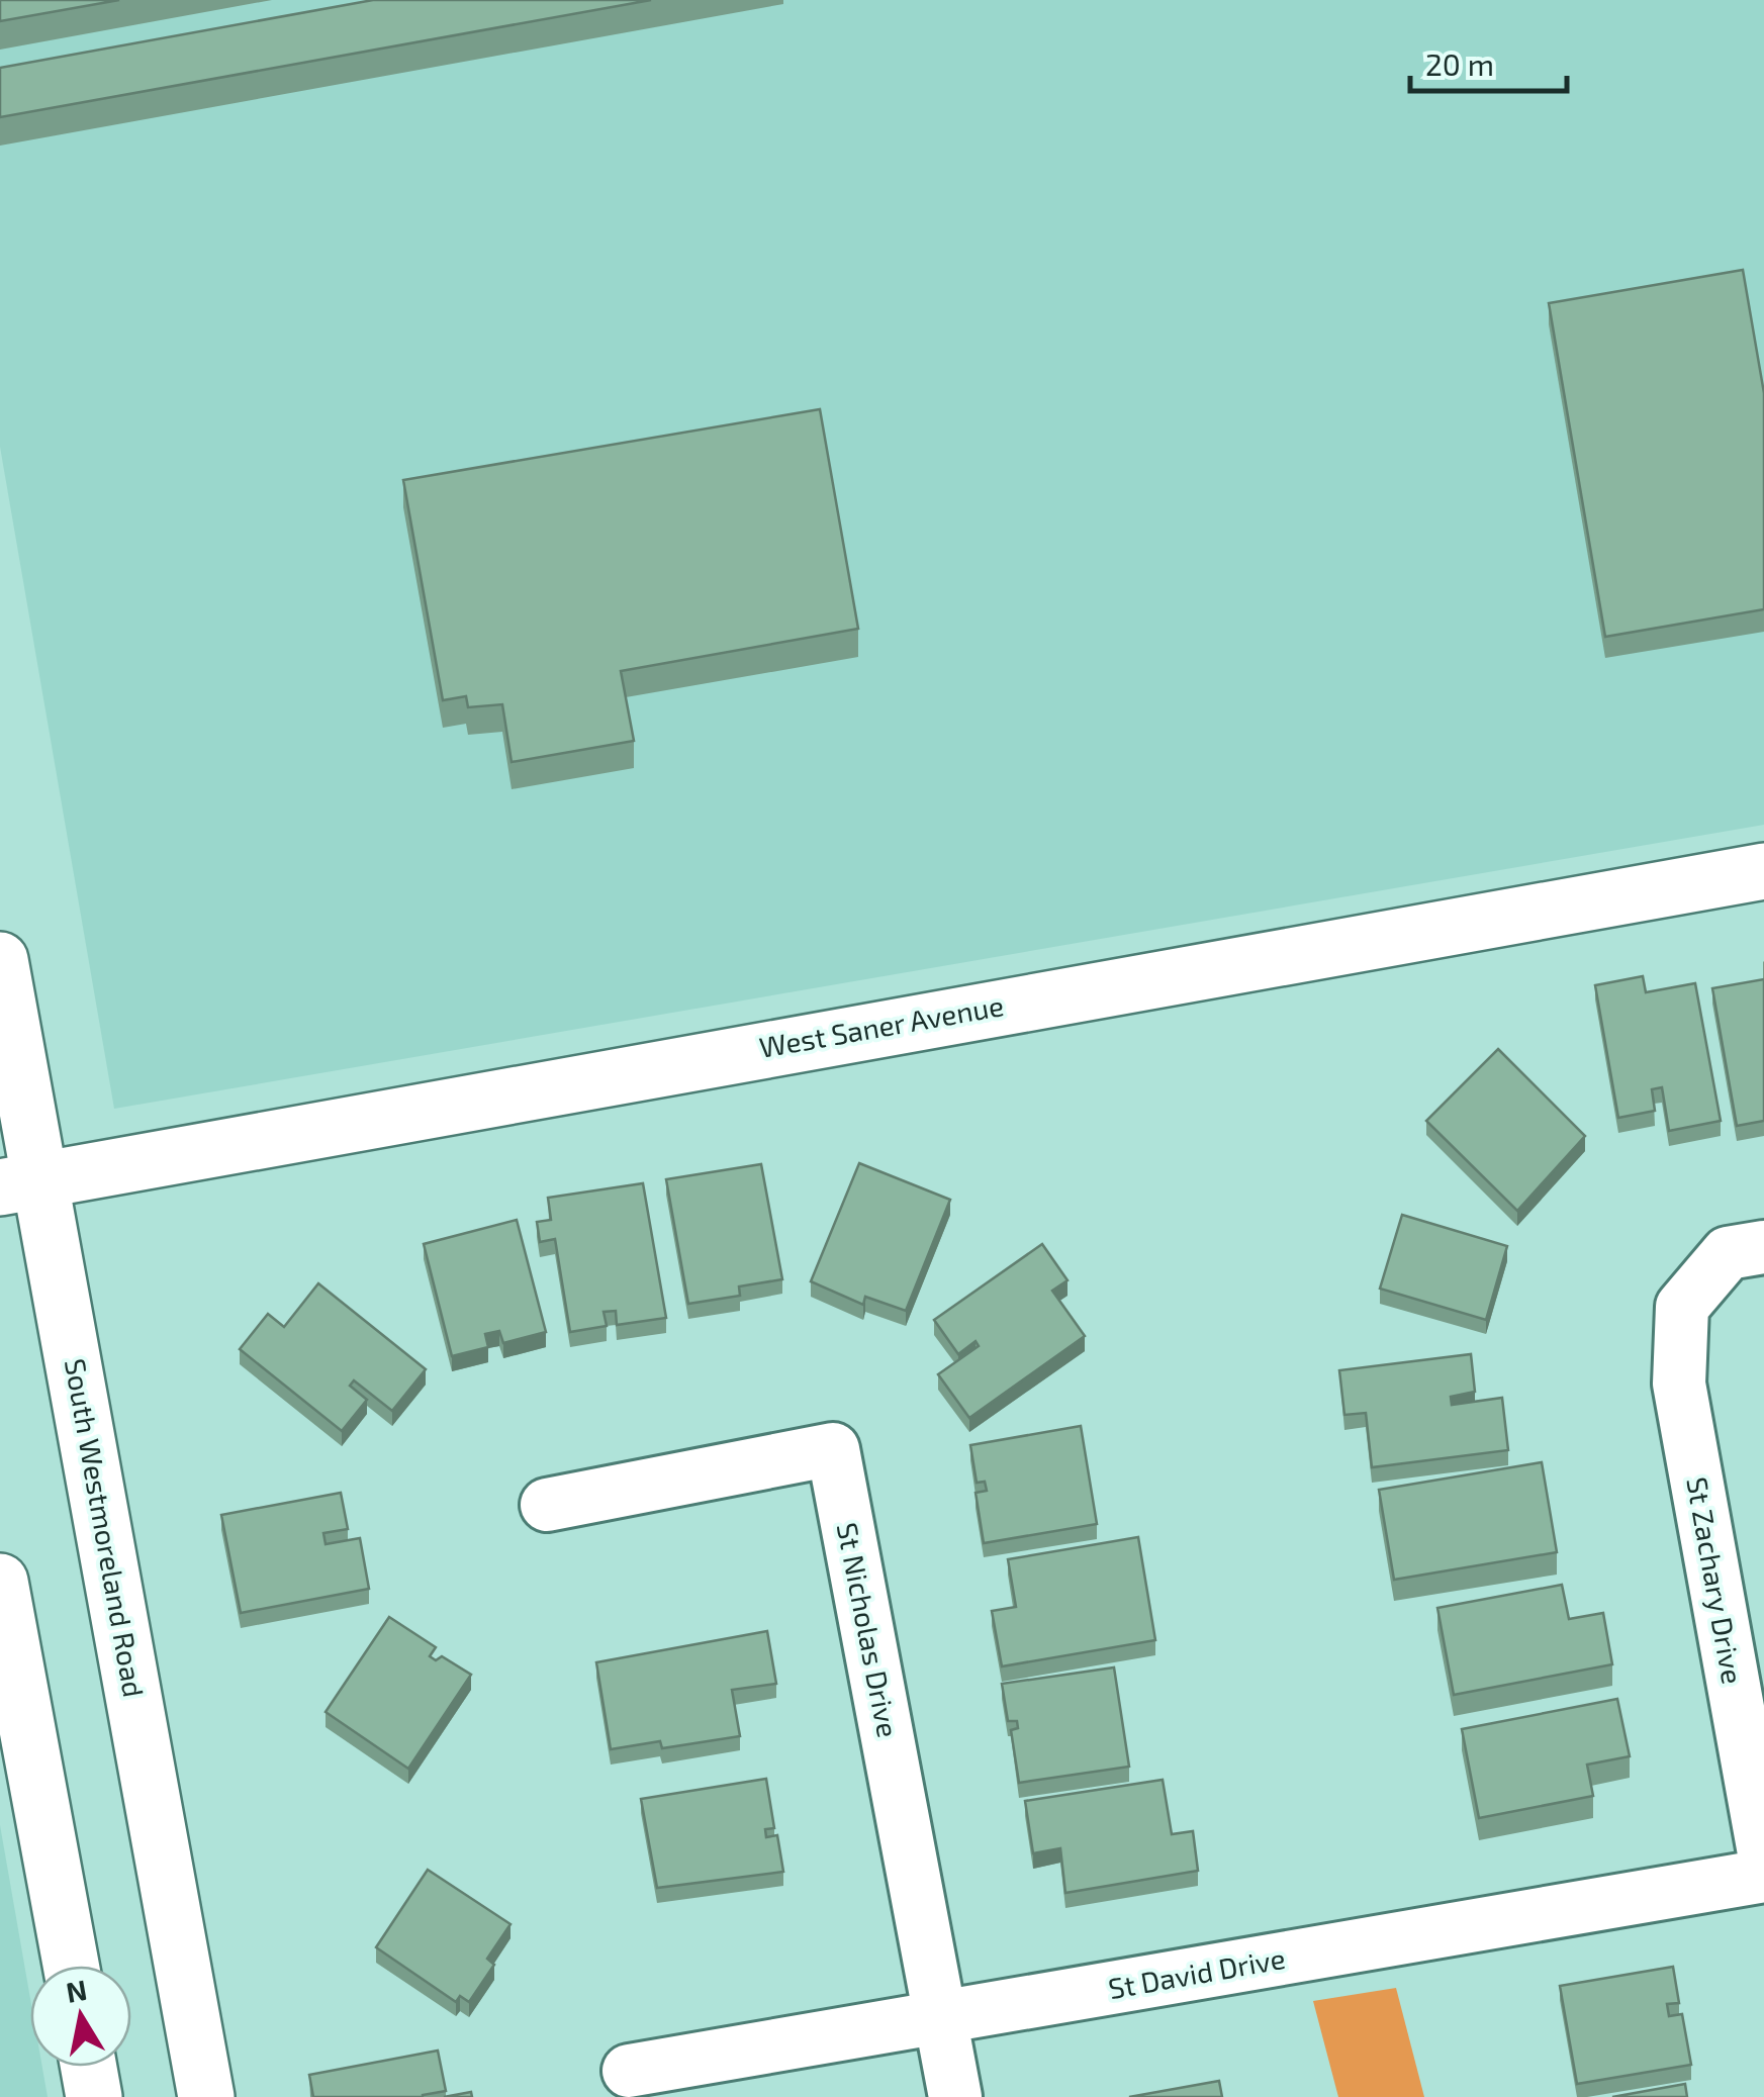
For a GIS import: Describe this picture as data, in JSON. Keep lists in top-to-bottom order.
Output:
{
  "streets": {
    "street": [
      "West Saner Avenue",
      "South Westmoreland Road",
      "St Zachary Drive",
      "St Nicholas Drive",
      "St David Drive"
    ]
  },
  "crossings": [
    ["West Saner Avenue", "South Westmoreland Road"],
    ["St Nicholas Drive", "St David Drive"]
  ],
  "scale_bar": "20 m",
  "north": "top"
}
